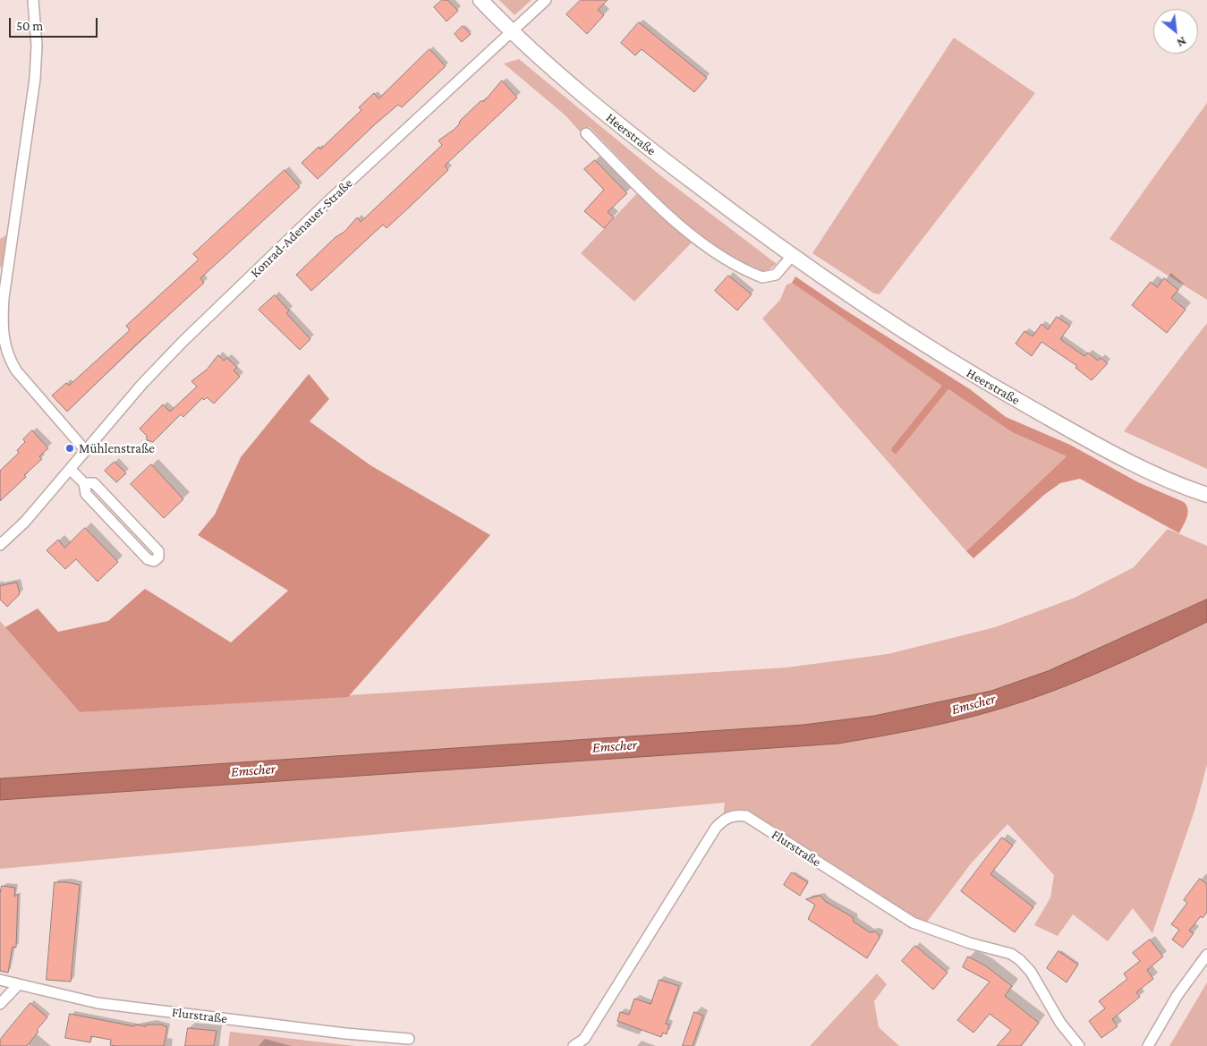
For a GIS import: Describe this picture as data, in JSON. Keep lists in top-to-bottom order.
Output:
{
  "streets": {
    "main road": ["Heerstraße"],
    "street": ["Konrad-Adenauer-Straße", "Flurstraße"]
  },
  "crossings": [
    ["Heerstraße", "Konrad-Adenauer-Straße"]
  ],
  "water": ["Emscher"],
  "places": ["Mühlenstraße"],
  "scale_bar": "50 m",
  "north": "bottom right"
}
